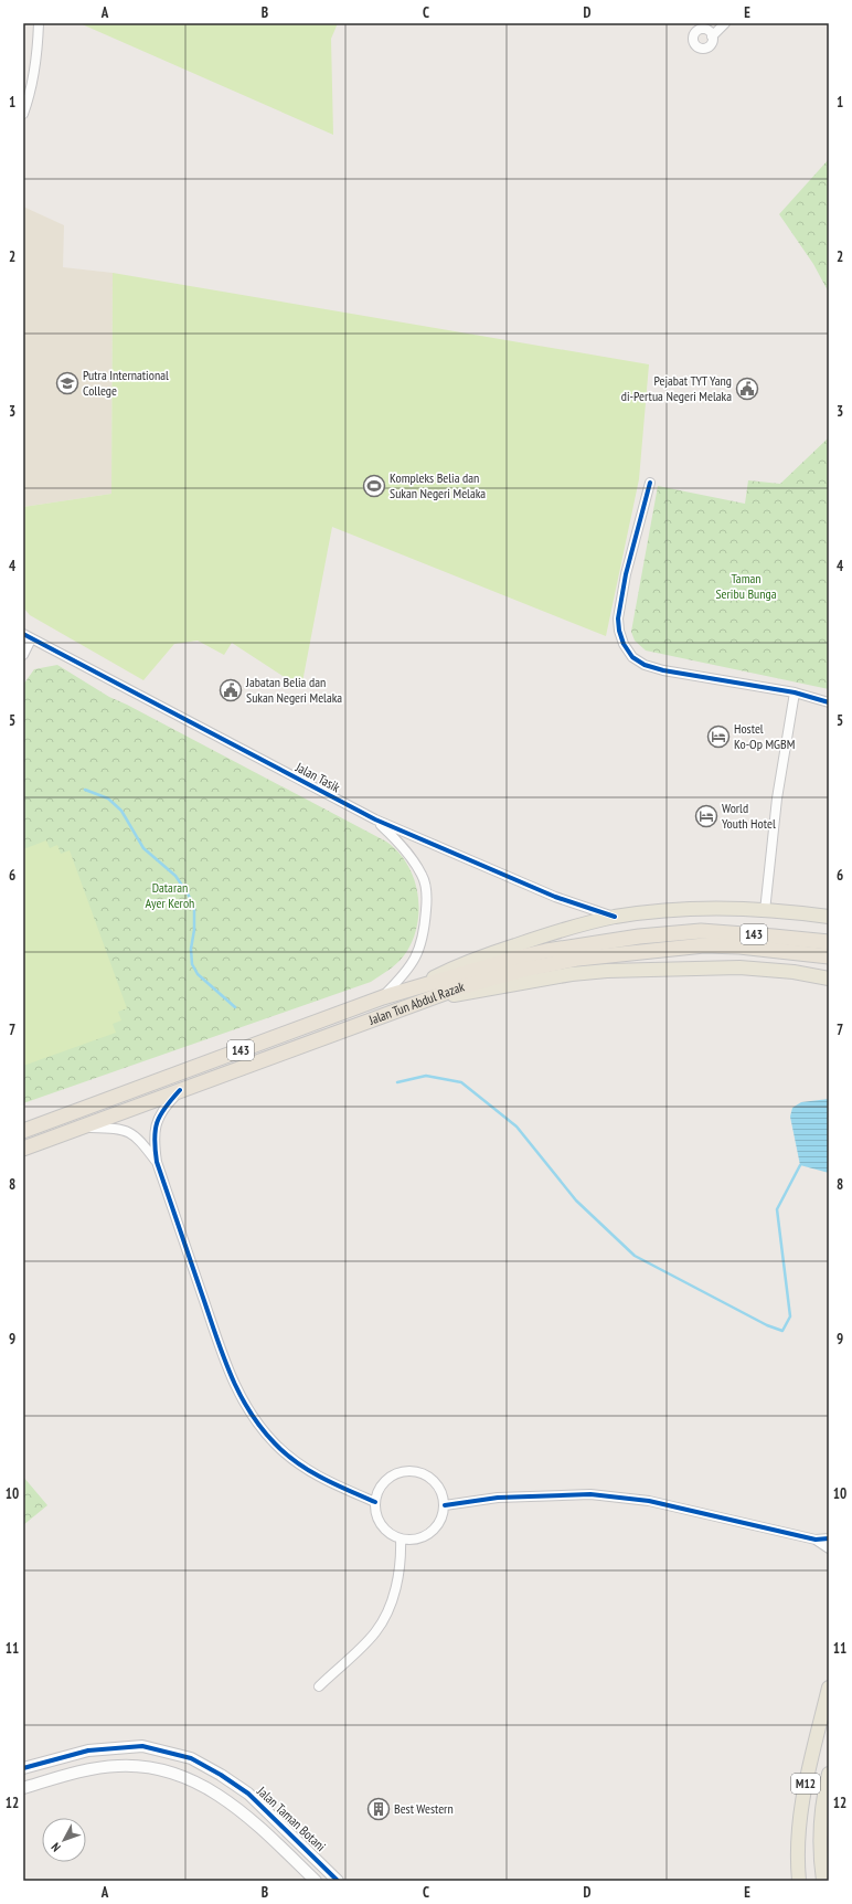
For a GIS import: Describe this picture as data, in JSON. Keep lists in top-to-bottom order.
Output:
{
  "streets": {
    "highway": ["143", "Jalan Tun Abdul Razak"],
    "main road": ["M12"],
    "street": ["Jalan Tasik", "Jalan Taman Botani"]
  },
  "crossings": [
    ["Jalan Tasik", "Jalan Tun Abdul Razak"]
  ],
  "parks": ["Taman Seribu Bunga", "Dataran Ayer Keroh"],
  "places": {
    "school or university": ["Putra International College"],
    "public building": ["Pejabat TYT Yang di-Pertua Negeri Melaka", "Jabatan Belia dan Sukan Negeri Melaka"],
    "sports": ["Kompleks Belia dan Sukan Negeri Melaka"],
    "hotel": ["Hostel Ko-Op MGBM", "World Youth Hotel"],
    "building": ["Best Western"]
  },
  "north": "bottom left",
  "grid": {
    "columns": [
      "A",
      "B",
      "C",
      "D",
      "E"
    ],
    "rows": [
      "1",
      "2",
      "3",
      "4",
      "5",
      "6",
      "7",
      "8",
      "9",
      "10",
      "11",
      "12"
    ]
  }
}
